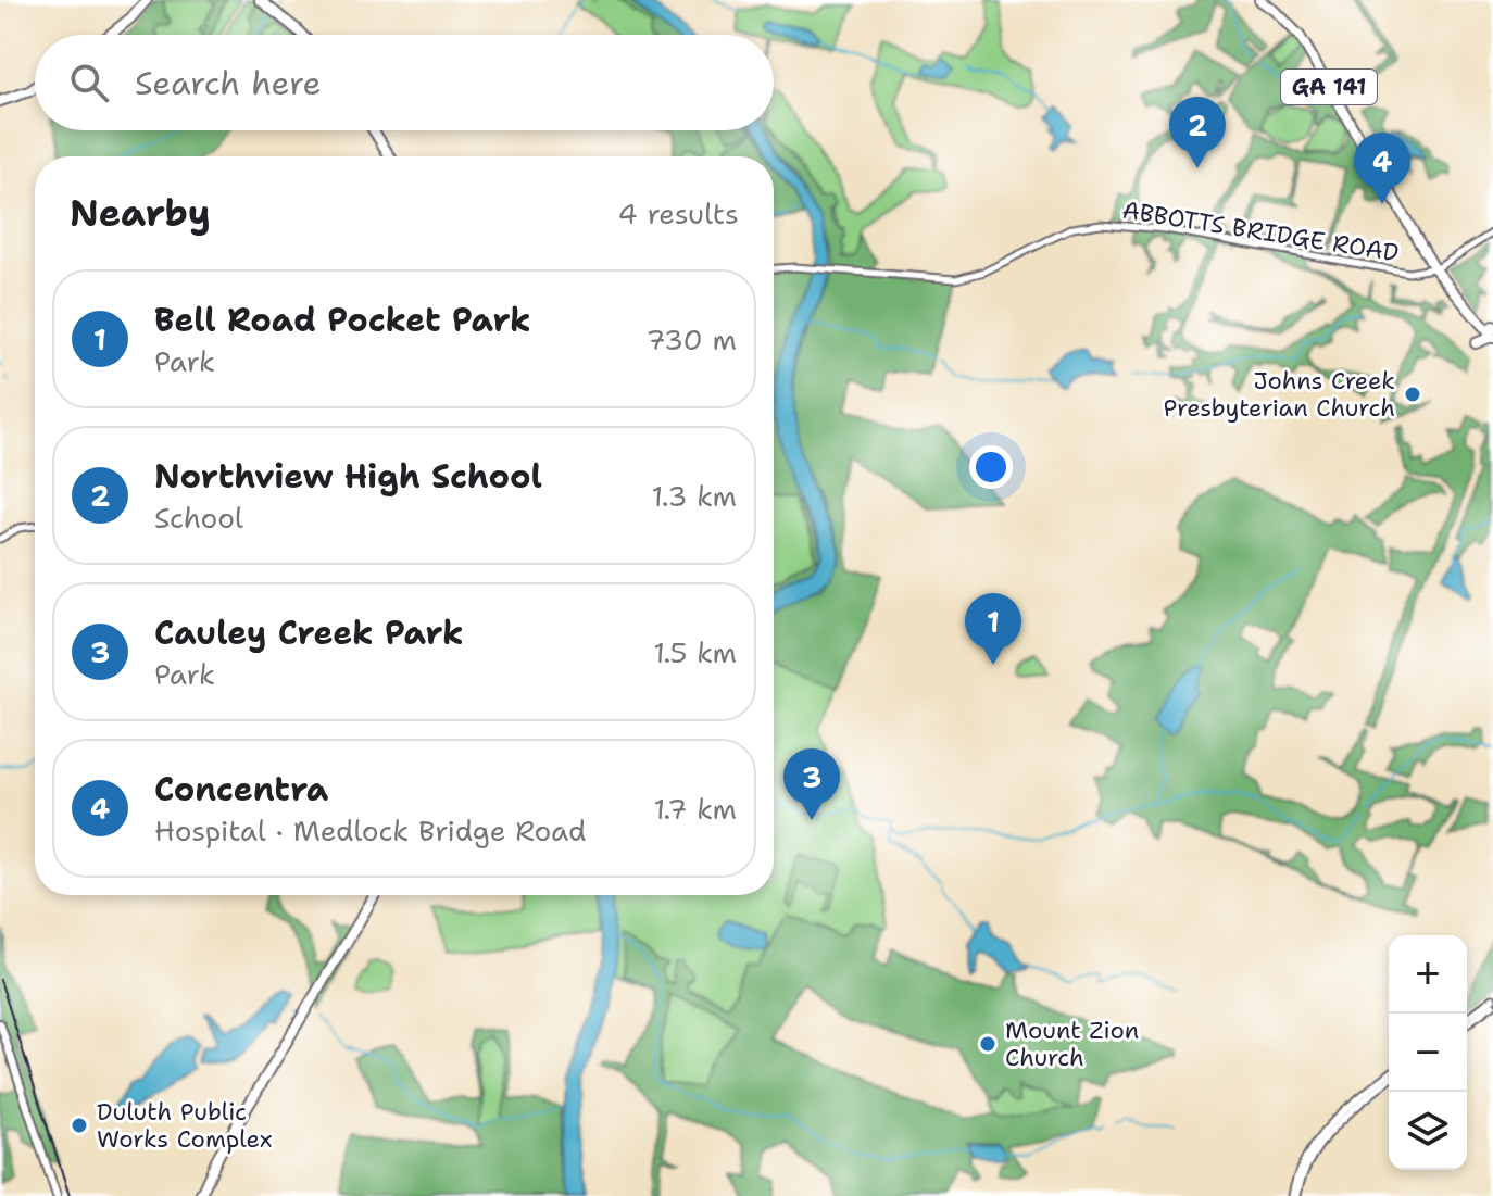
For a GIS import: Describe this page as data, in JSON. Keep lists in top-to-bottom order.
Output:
{
  "streets": {
    "highway": ["GA 141"],
    "main road": ["ABBOTTS BRIDGE ROAD"]
  },
  "crossings": [
    ["GA 141", "ABBOTTS BRIDGE ROAD"]
  ],
  "places": ["Johns Creek Presbyterian Church", "Mount Zion Church", "Duluth Public Works Complex"],
  "page": {
    "search": "Search here",
    "pins": [
      "2",
      "4",
      "1",
      "3"
    ],
    "heading": ["Nearby", "4 results"],
    "list": [
      {
        "mark": "1",
        "name": "Bell Road Pocket Park",
        "note": "Park",
        "value": "730 m"
      },
      {
        "mark": "2",
        "name": "Northview High School",
        "note": "School",
        "value": "1.3 km"
      },
      {
        "mark": "3",
        "name": "Cauley Creek Park",
        "note": "Park",
        "value": "1.5 km"
      },
      {
        "mark": "4",
        "name": "Concentra",
        "note": "Hospital · Medlock Bridge Road",
        "value": "1.7 km"
      }
    ],
    "map_buttons": ["+", "−"]
  }
}
